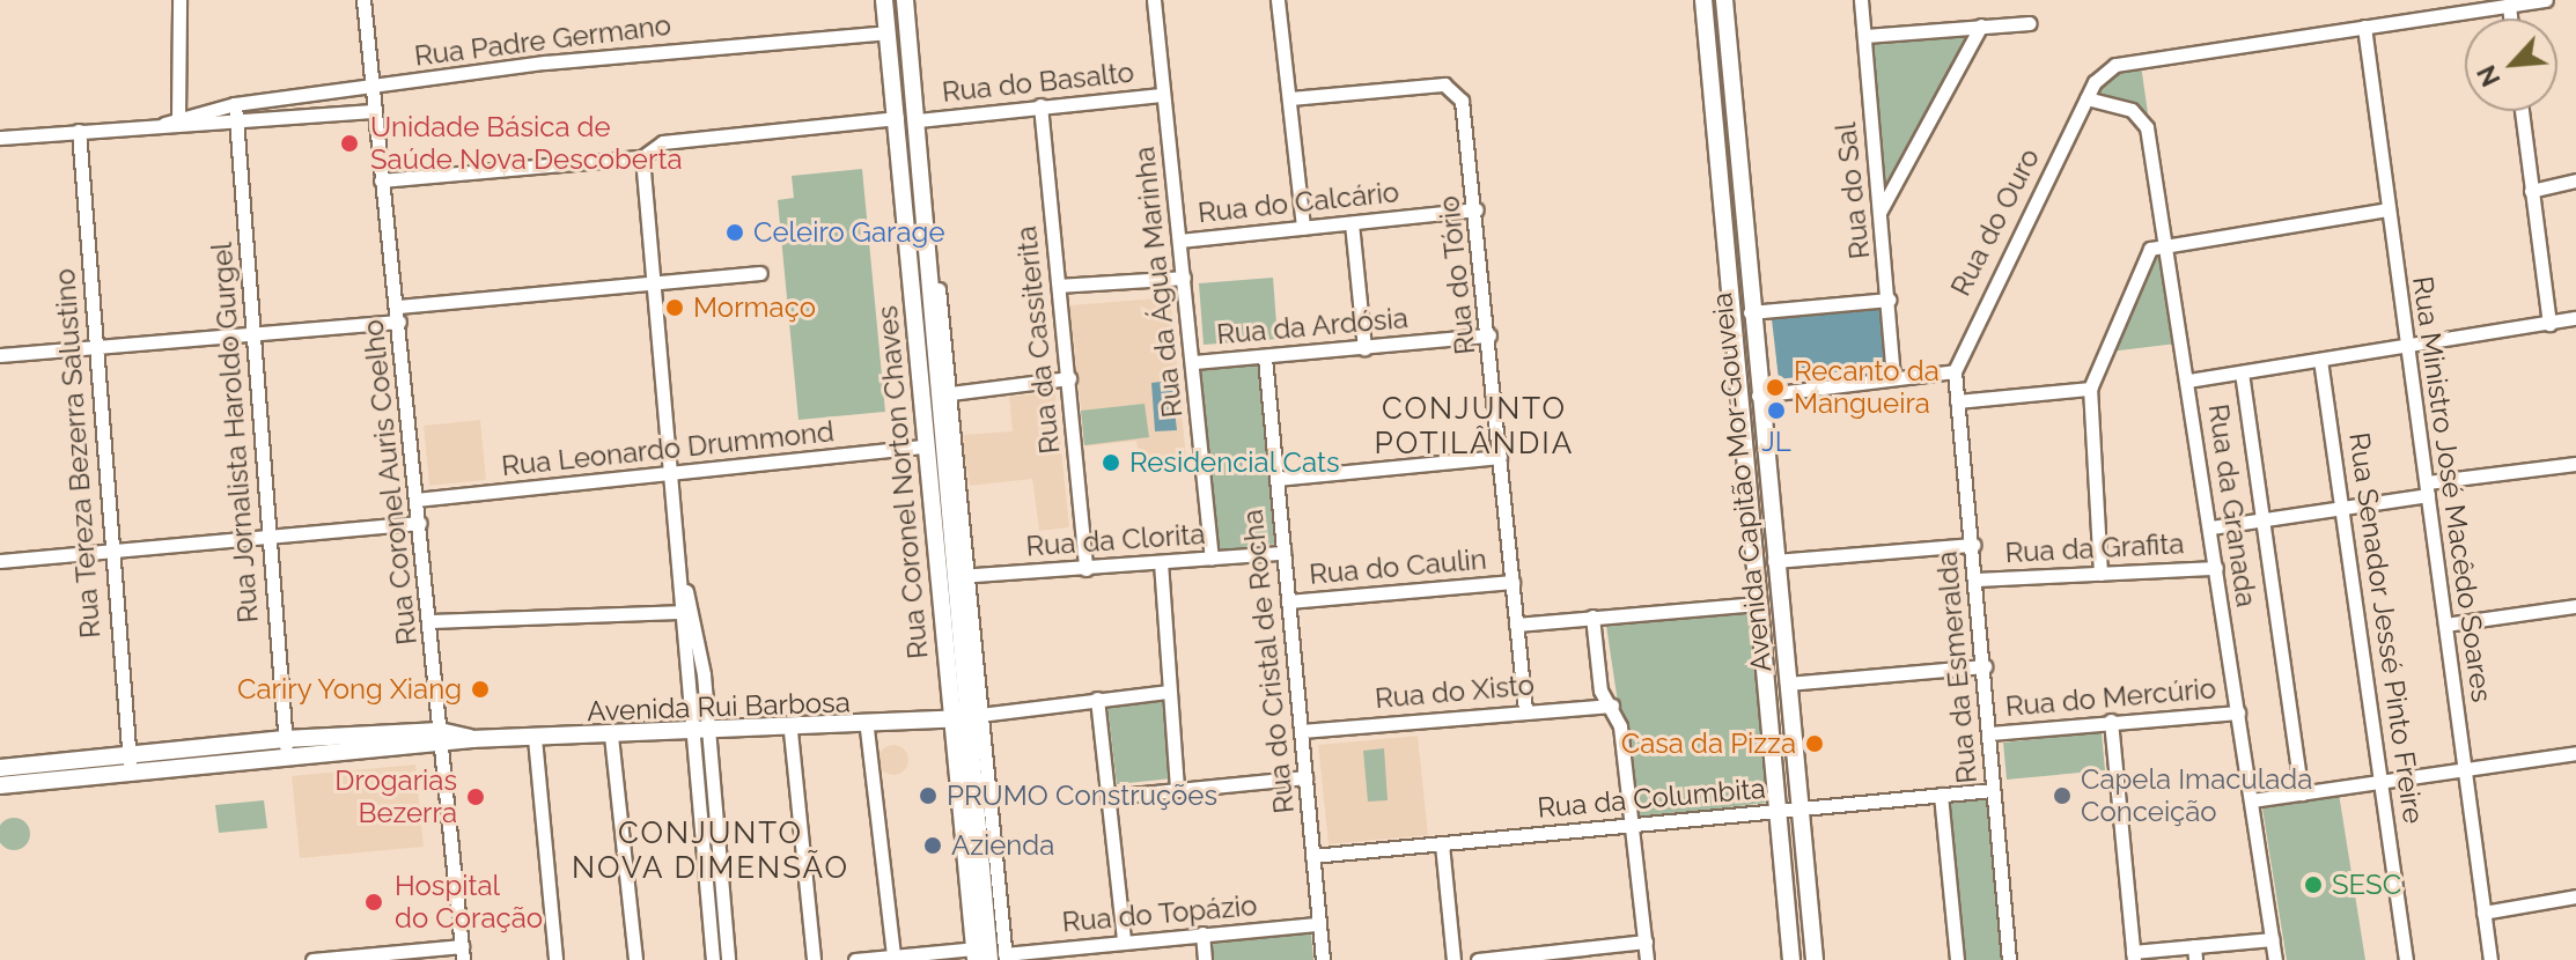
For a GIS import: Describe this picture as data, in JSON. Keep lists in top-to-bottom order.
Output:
{
  "streets": {
    "main road": ["Rua Coronel Norton Chaves", "Avenida Capitão Mor-Gouveia", "Avenida Rui Barbosa"],
    "street": [
      "Rua Padre Germano",
      "Rua do Basalto",
      "Rua do Sal",
      "Rua do Calcário",
      "Rua do Ouro",
      "Rua do Tório",
      "Rua da Água Marinha",
      "Rua da Ardósia",
      "Rua da Cassiterita",
      "Rua Jornalista Haroldo Gurgel",
      "Rua Leonardo Drummond",
      "Rua Tereza Bezerra Salustino",
      "Rua Coronel Auris Coelho",
      "Rua Ministro José Macêdo Soares",
      "Rua da Granada",
      "Rua da Clorita",
      "Rua da Grafita",
      "Rua do Caulin",
      "Rua Senador Jessé Pinto Freire",
      "Rua do Cristal de Rocha",
      "Rua da Esmeralda",
      "Rua do Xisto",
      "Rua do Mercúrio",
      "Rua da Columbita",
      "Rua do Topázio"
    ]
  },
  "crossings": [
    ["Rua Padre Germano", "Rua Jornalista Haroldo Gurgel"],
    ["Rua Padre Germano", "Rua Coronel Auris Coelho"],
    ["Rua Padre Germano", "Rua Coronel Norton Chaves"],
    ["Rua do Basalto", "Rua da Água Marinha"],
    ["Rua do Basalto", "Rua da Cassiterita"],
    ["Rua do Basalto", "Rua Coronel Norton Chaves"],
    ["Rua do Calcário", "Rua do Tório"],
    ["Rua do Calcário", "Rua da Água Marinha"],
    ["Rua do Ouro", "Rua Ministro José Macêdo Soares"],
    ["Rua do Ouro", "Rua da Granada"],
    ["Rua do Ouro", "Rua da Esmeralda"],
    ["Rua do Tório", "Rua da Ardósia"],
    ["Rua do Tório", "Rua do Caulin"],
    ["Rua do Tório", "Rua do Xisto"],
    ["Rua da Água Marinha", "Rua da Ardósia"],
    ["Rua da Água Marinha", "Rua da Clorita"],
    ["Rua da Ardósia", "Rua do Cristal de Rocha"],
    ["Rua da Cassiterita", "Rua da Clorita"],
    ["Rua Jornalista Haroldo Gurgel", "Avenida Rui Barbosa"],
    ["Rua Leonardo Drummond", "Rua Coronel Auris Coelho"],
    ["Rua Leonardo Drummond", "Rua Coronel Norton Chaves"],
    ["Rua Tereza Bezerra Salustino", "Avenida Rui Barbosa"],
    ["Rua Coronel Auris Coelho", "Avenida Rui Barbosa"],
    ["Rua Coronel Norton Chaves", "Rua da Clorita"],
    ["Rua Coronel Norton Chaves", "Avenida Rui Barbosa"],
    ["Rua Coronel Norton Chaves", "Rua do Topázio"],
    ["Avenida Capitão Mor-Gouveia", "Rua da Columbita"],
    ["Rua da Granada", "Rua da Grafita"],
    ["Rua da Granada", "Rua do Mercúrio"],
    ["Rua da Clorita", "Rua do Cristal de Rocha"],
    ["Rua da Grafita", "Rua da Esmeralda"],
    ["Rua do Caulin", "Rua do Cristal de Rocha"],
    ["Rua do Cristal de Rocha", "Rua do Xisto"],
    ["Rua do Cristal de Rocha", "Rua da Columbita"],
    ["Rua do Cristal de Rocha", "Rua do Topázio"],
    ["Rua da Esmeralda", "Rua do Mercúrio"],
    ["Rua da Esmeralda", "Rua da Columbita"]
  ],
  "districts": ["CONJUNTO POTILÂNDIA", "CONJUNTO NOVA DIMENSÃO"],
  "places": [
    "Unidade Básica de Saúde Nova Descoberta",
    "Celeiro Garage",
    "Mormaço",
    "Recanto da Mangueira",
    "JL",
    "Residencial Cats",
    "Cariry Yong Xiang",
    "Casa da Pizza",
    "PRUMO Construções",
    "Capela Imaculada Conceição",
    "Drogarias Bezerra",
    "Azienda",
    "SESC",
    "Hospital do Coração"
  ],
  "north": "bottom left"
}
